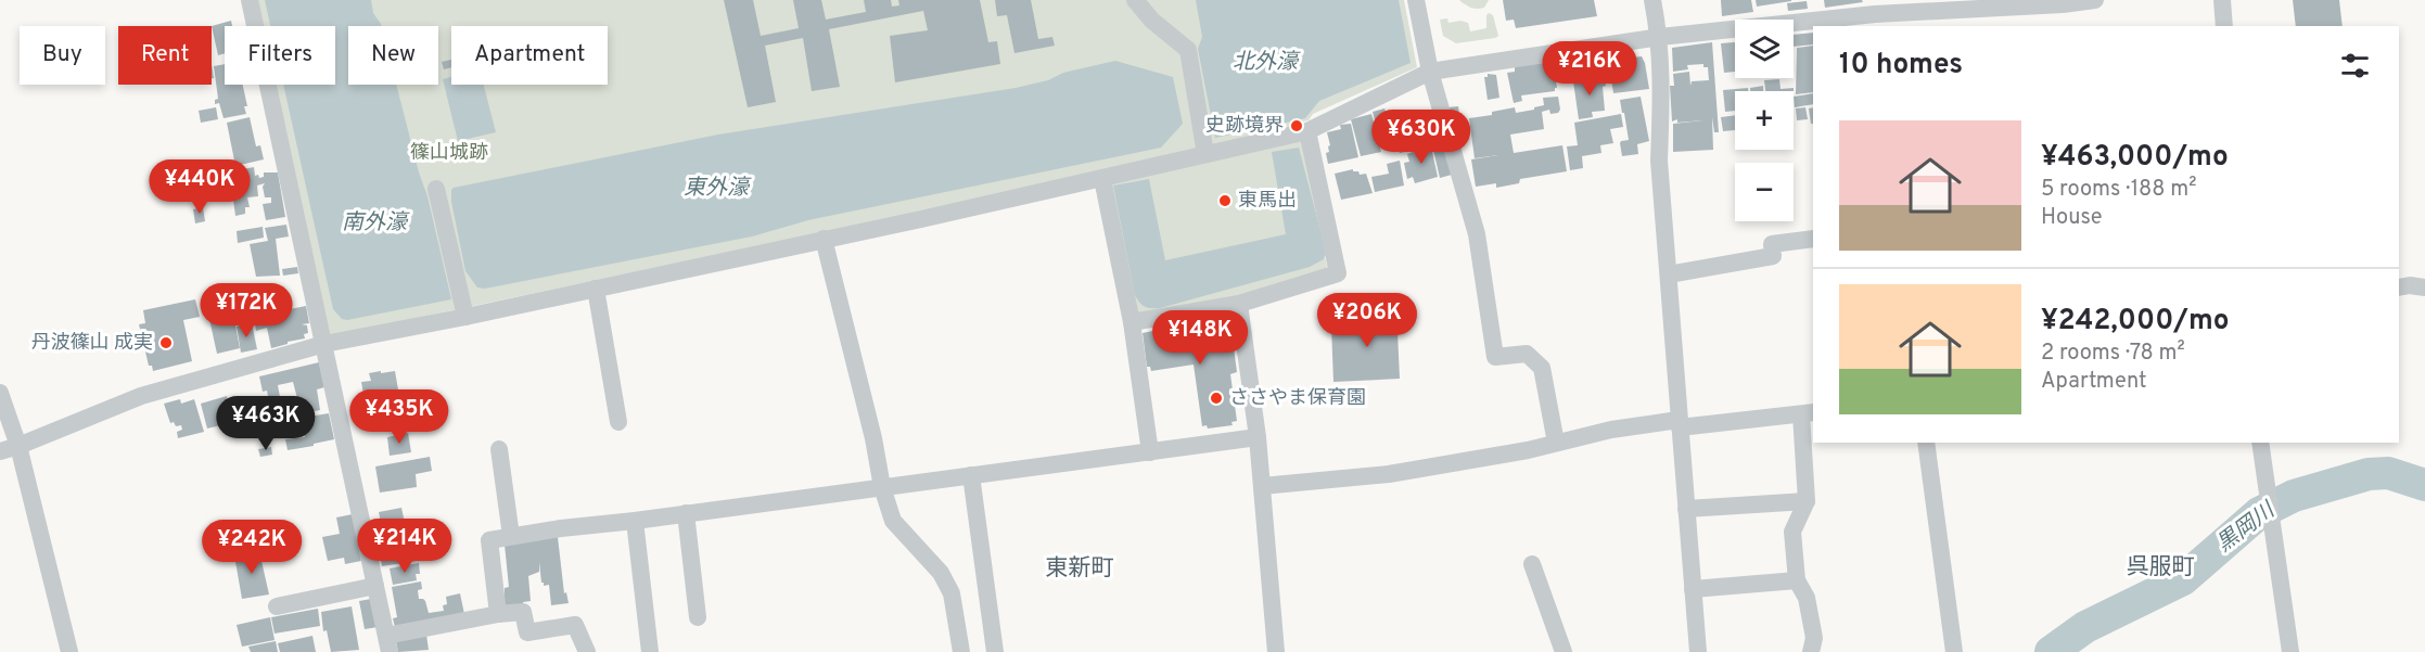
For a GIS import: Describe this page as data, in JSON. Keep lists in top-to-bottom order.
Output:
{
  "districts": ["呉服町", "東新町"],
  "water": [
    "北外濠",
    "東外濠",
    "南外濠",
    "黒岡川"
  ],
  "parks": ["篠山城跡"],
  "places": [
    "史跡境界",
    "東馬出",
    "丹波篠山 成実",
    "ささやま保育園"
  ],
  "page": {
    "map_buttons": ["+", "−"],
    "chip": [
      "Buy",
      "Rent",
      "Filters",
      "New",
      "Apartment"
    ],
    "heading": "10 homes",
    "price": [
      "¥216K",
      "¥630K",
      "¥440K",
      "¥172K",
      "¥206K",
      "¥148K",
      "¥435K",
      "¥463K",
      "¥214K",
      "¥242K"
    ],
    "list": [
      {
        "name": "¥463,000/mo",
        "note": "5 rooms · 188 m² · House"
      },
      {
        "name": "¥242,000/mo",
        "note": "2 rooms · 78 m² · Apartment"
      }
    ]
  }
}
